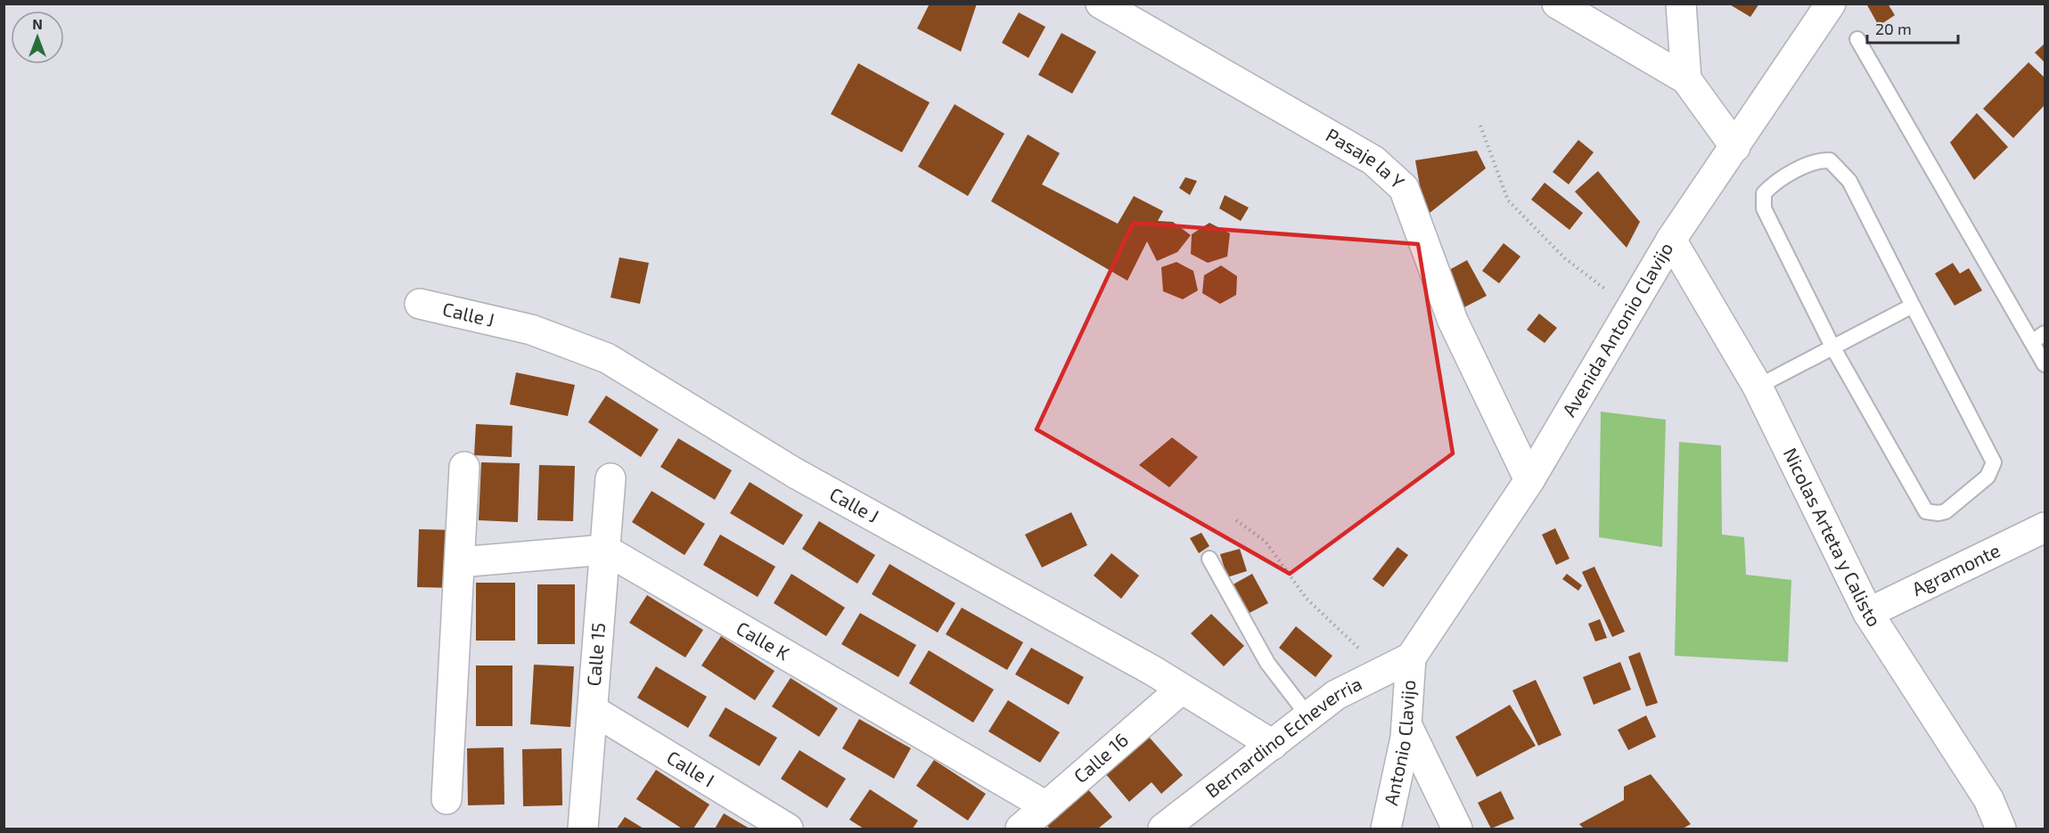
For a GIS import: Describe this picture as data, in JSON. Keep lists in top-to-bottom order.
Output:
{
  "streets": {
    "street": [
      "Pasaje la Y",
      "Calle J",
      "Avenida Antonio Clavijo",
      "Nicolas Arteta y Calisto",
      "Agramonte",
      "Calle K",
      "Calle 15",
      "Bernardino Echeverria",
      "Antonio Clavijo",
      "Calle 16",
      "Calle I"
    ]
  },
  "crossings": [
    ["Pasaje la Y", "Avenida Antonio Clavijo"],
    ["Calle J", "Bernardino Echeverria"],
    ["Calle J", "Calle 16"],
    ["Avenida Antonio Clavijo", "Nicolas Arteta y Calisto"],
    ["Avenida Antonio Clavijo", "Bernardino Echeverria"],
    ["Avenida Antonio Clavijo", "Antonio Clavijo"],
    ["Nicolas Arteta y Calisto", "Agramonte"],
    ["Calle K", "Calle 15"],
    ["Calle K", "Calle 16"],
    ["Calle 15", "Calle I"],
    ["Bernardino Echeverria", "Antonio Clavijo"]
  ],
  "scale_bar": "20 m",
  "north": "top"
}
